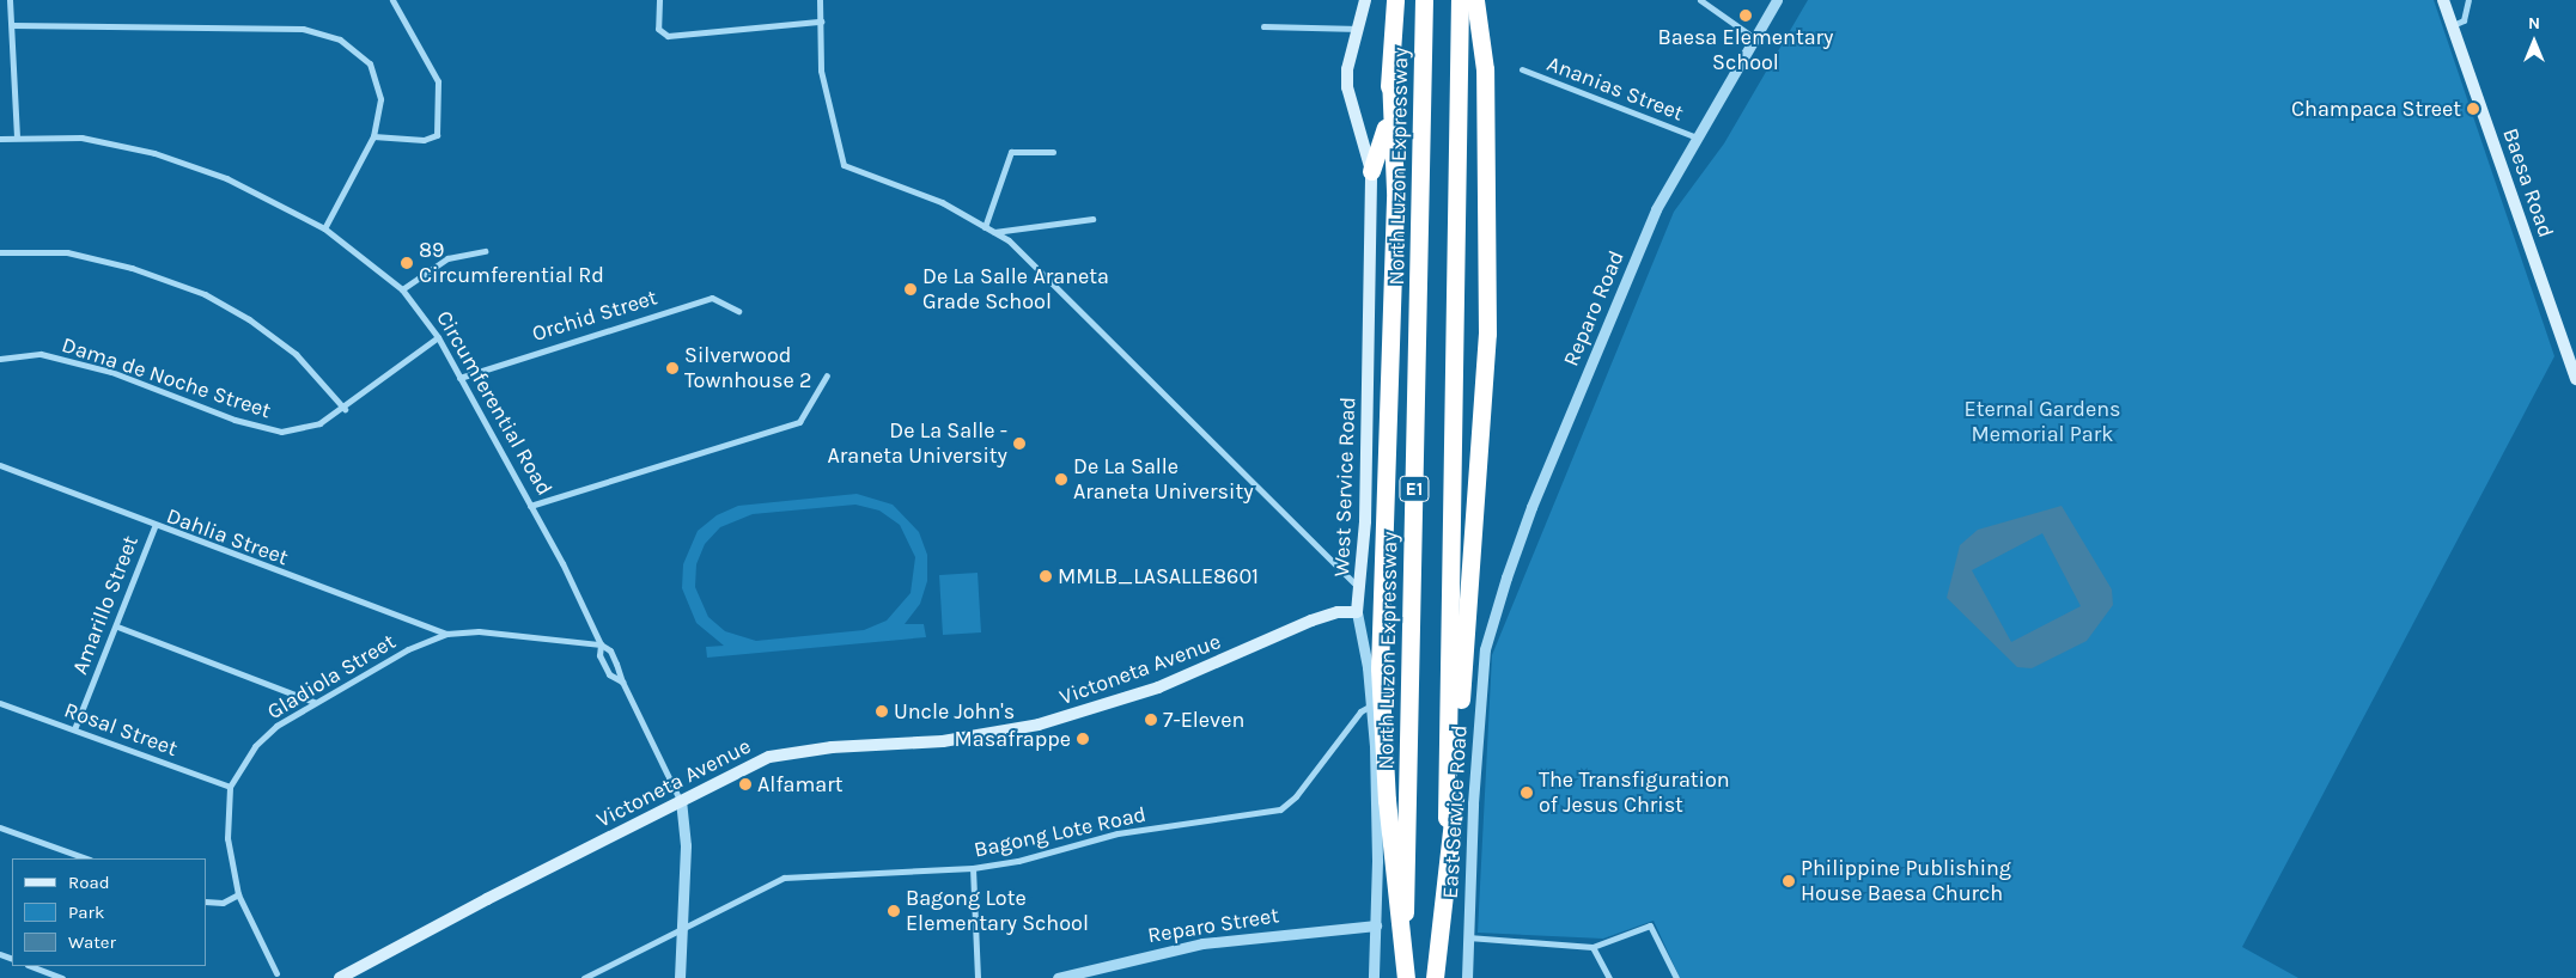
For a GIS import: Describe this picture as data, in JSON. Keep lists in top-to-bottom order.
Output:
{
  "streets": {
    "highway": ["North Luzon Expressway", "E1"],
    "main road": ["Baesa Road", "West Service Road", "Victoneta Avenue"],
    "street": [
      "Ananias Street",
      "Reparo Road",
      "Orchid Street",
      "Dama de Noche Street",
      "Circumferential Road",
      "Dahlia Street",
      "Amarillo Street",
      "Gladiola Street",
      "Rosal Street",
      "East Service Road",
      "Bagong Lote Road",
      "Reparo Street"
    ]
  },
  "crossings": [
    ["Ananias Street", "Reparo Road"],
    ["Reparo Road", "East Service Road"],
    ["Orchid Street", "Circumferential Road"],
    ["Dama de Noche Street", "Circumferential Road"],
    ["Circumferential Road", "Victoneta Avenue"],
    ["Circumferential Road", "Gladiola Street"],
    ["Circumferential Road", "Bagong Lote Road"],
    ["West Service Road", "Victoneta Avenue"],
    ["West Service Road", "Bagong Lote Road"],
    ["West Service Road", "Reparo Street"],
    ["Dahlia Street", "Amarillo Street"],
    ["Dahlia Street", "Gladiola Street"],
    ["Amarillo Street", "Rosal Street"],
    ["Gladiola Street", "Rosal Street"]
  ],
  "parks": ["Eternal Gardens Memorial Park"],
  "places": [
    "Baesa Elementary School",
    "Champaca Street",
    "89 Circumferential Rd",
    "De La Salle Araneta Grade School",
    "Silverwood Townhouse 2",
    "De La Salle - Araneta University",
    "De La Salle Araneta University",
    "MMLB_LASALLE8601",
    "Uncle John's",
    "7-Eleven",
    "Masafrappe",
    "Alfamart",
    "The Transfiguration of Jesus Christ",
    "Philippine Publishing House Baesa Church",
    "Bagong Lote Elementary School"
  ],
  "legend": ["Road", "Park", "Water"],
  "north": "top"
}
